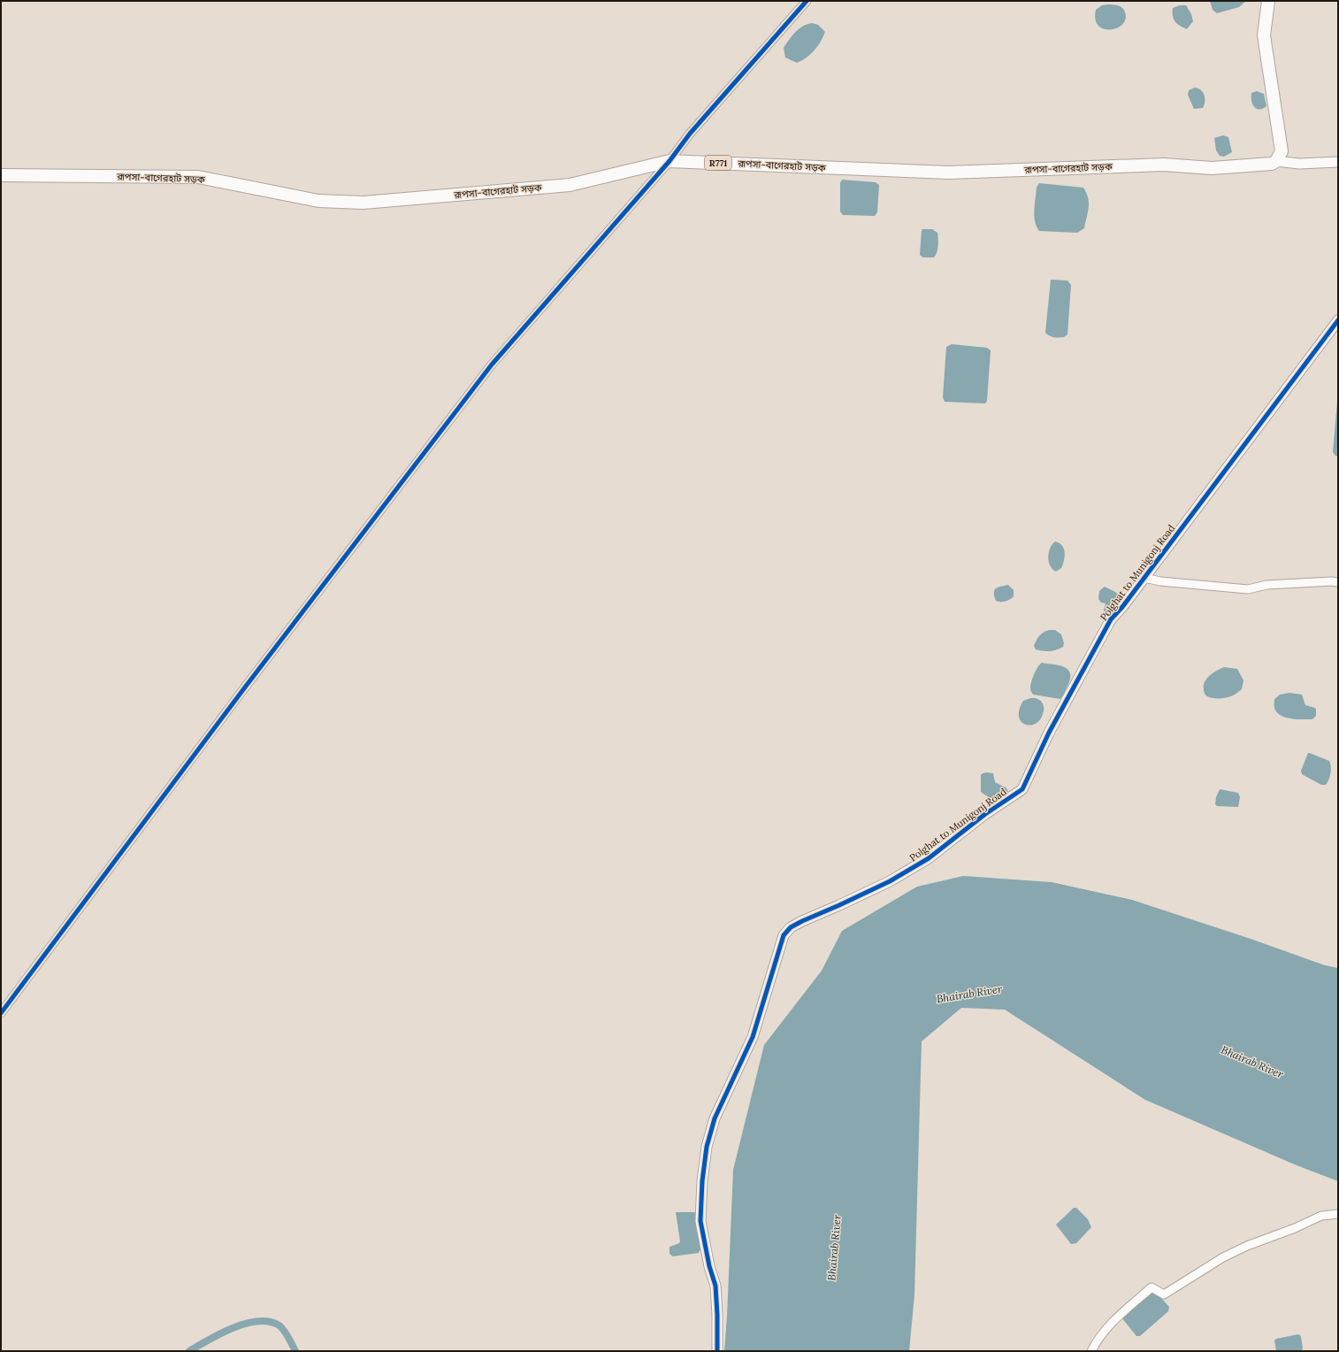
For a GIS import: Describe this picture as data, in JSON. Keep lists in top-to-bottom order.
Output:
{
  "streets": {
    "main road": ["R771", "রূপসা-বাগেরহাট সড়ক"],
    "street": ["Polghat to Munigonj Road"]
  },
  "water": ["Bhairab River"]
}
